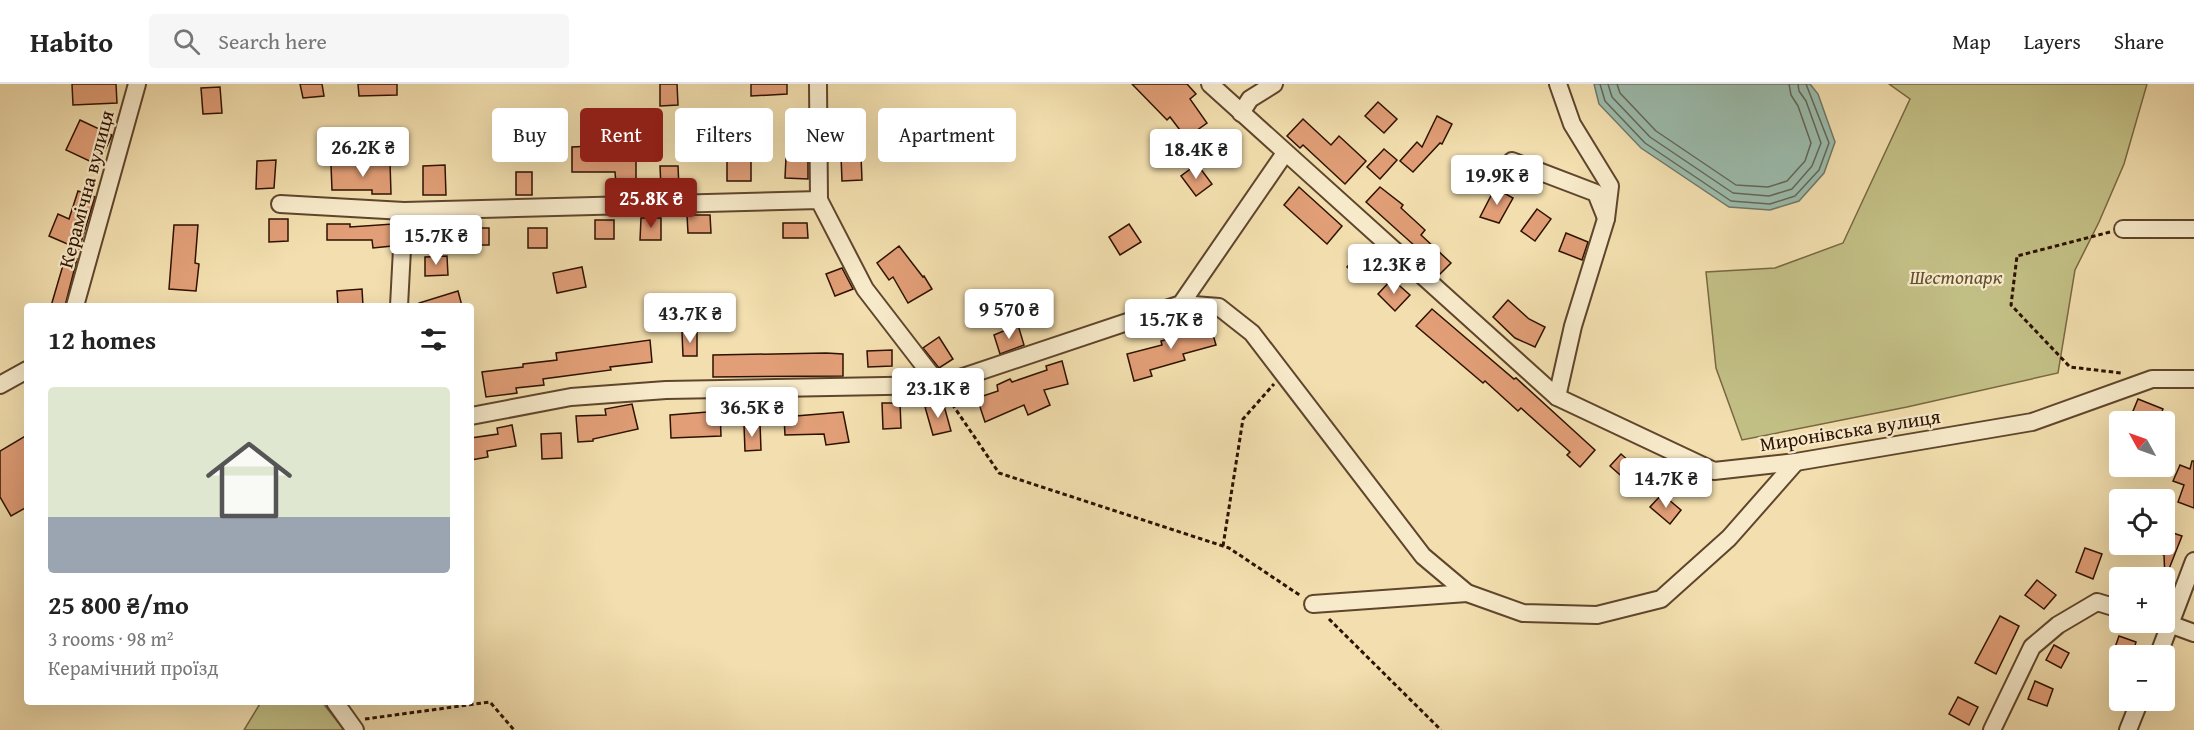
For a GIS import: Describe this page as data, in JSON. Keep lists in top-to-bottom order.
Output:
{
  "streets": {
    "street": ["Керамічна вулиця", "Миронівська вулиця"]
  },
  "parks": ["Шестопарк"],
  "north": "top left",
  "page": {
    "header": "Habito",
    "search": "Search here",
    "nav": ["Map", "Layers", "Share"],
    "chip": [
      "Buy",
      "Rent",
      "Filters",
      "New",
      "Apartment"
    ],
    "price": [
      "26.2K ₴",
      "18.4K ₴",
      "19.9K ₴",
      "25.8K ₴",
      "15.7K ₴",
      "12.3K ₴",
      "9 570 ₴",
      "43.7K ₴",
      "15.7K ₴",
      "23.1K ₴",
      "36.5K ₴",
      "14.7K ₴"
    ],
    "heading": "12 homes",
    "list": [
      {
        "name": "25 800 ₴/mo",
        "note": "3 rooms · 98 m² · Керамічний проїзд"
      }
    ],
    "map_buttons": ["+", "−"]
  }
}
